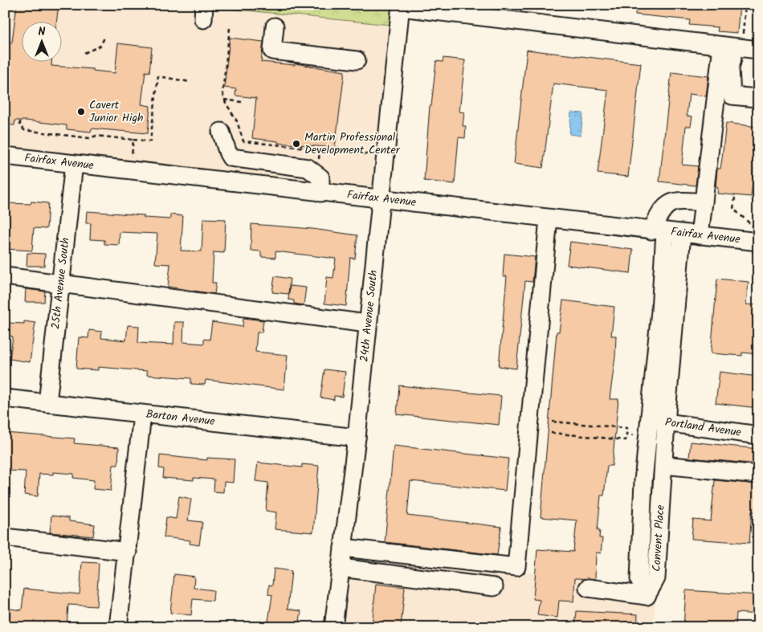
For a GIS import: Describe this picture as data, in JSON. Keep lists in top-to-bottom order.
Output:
{
  "streets": {
    "street": [
      "Fairfax Avenue",
      "25th Avenue South",
      "24th Avenue South",
      "Barton Avenue",
      "Portland Avenue",
      "Convent Place"
    ]
  },
  "crossings": [
    ["Fairfax Avenue", "25th Avenue South"],
    ["Fairfax Avenue", "24th Avenue South"],
    ["Fairfax Avenue", "Convent Place"],
    ["25th Avenue South", "Barton Avenue"],
    ["24th Avenue South", "Barton Avenue"],
    ["Portland Avenue", "Convent Place"]
  ],
  "places": ["Cavert Junior High", "Martin Professional Development Center"],
  "north": "top"
}
